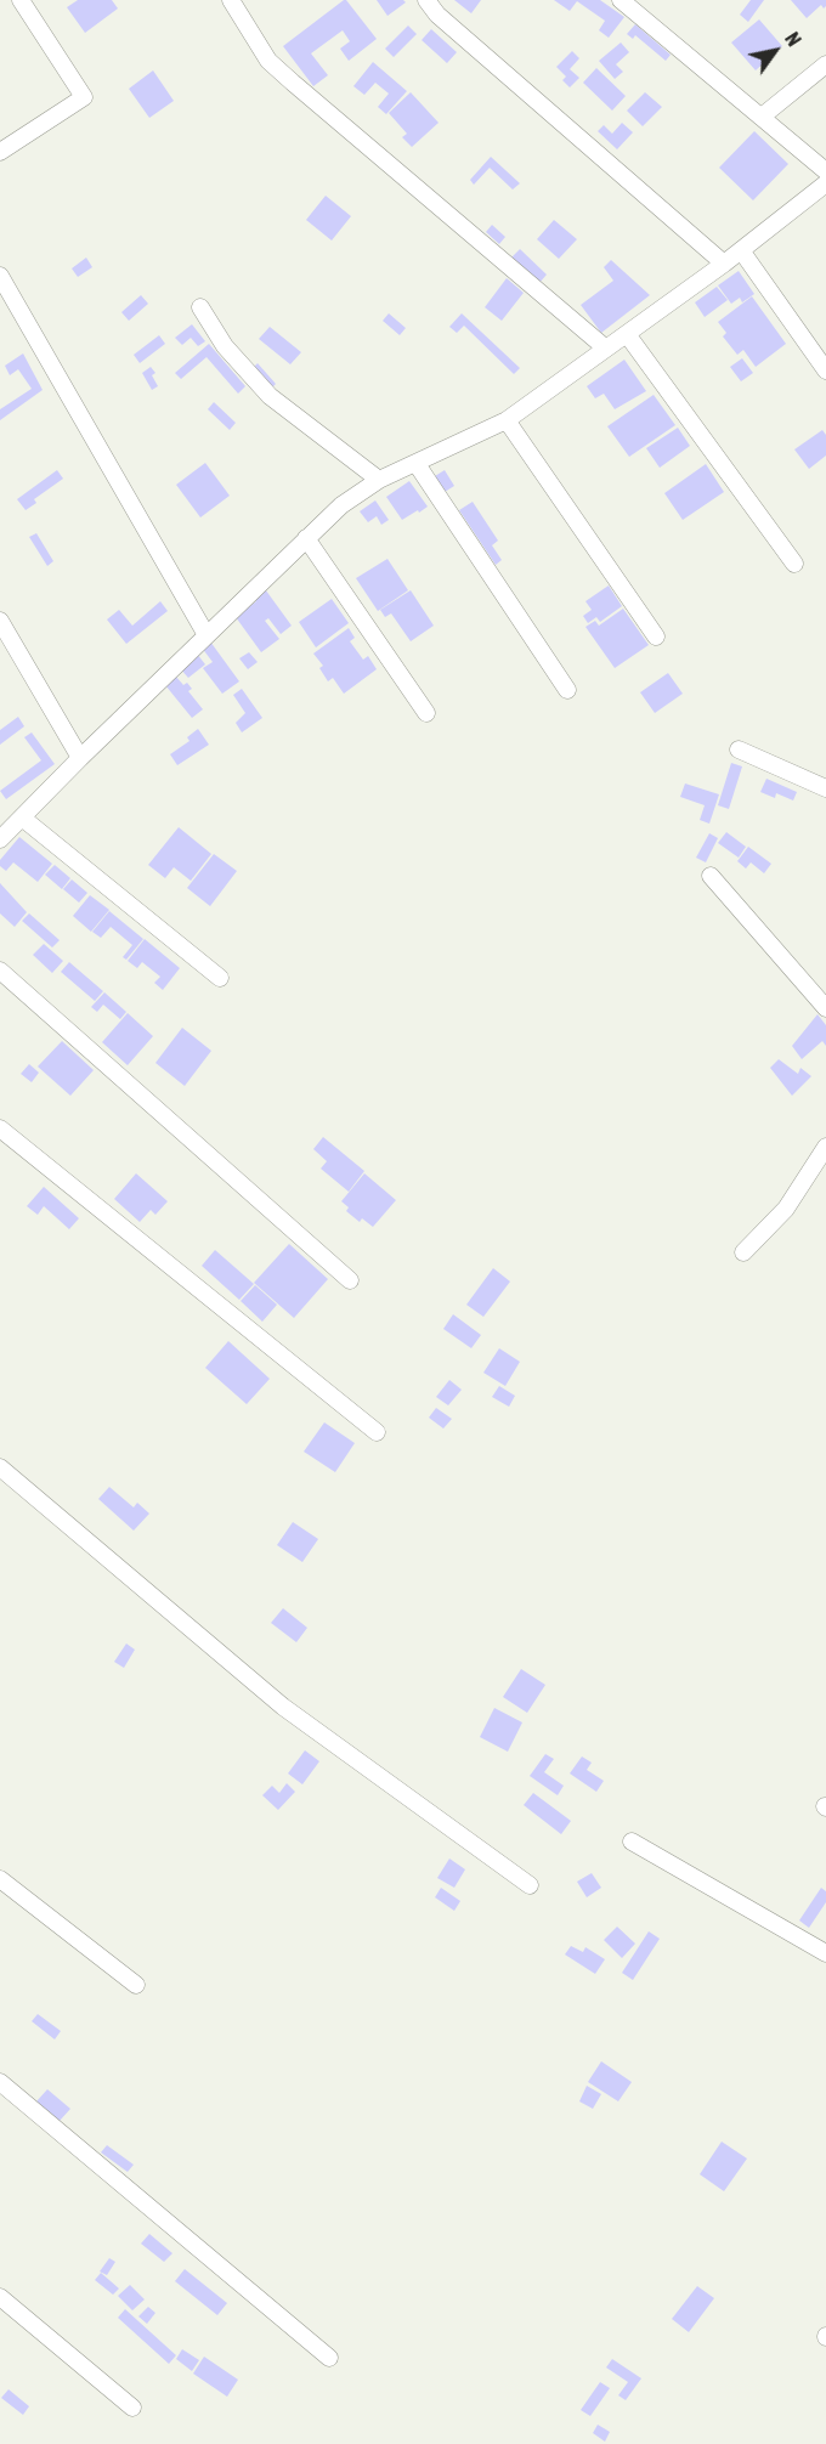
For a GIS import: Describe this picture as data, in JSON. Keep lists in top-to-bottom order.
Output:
{
  "north": "top right"
}
